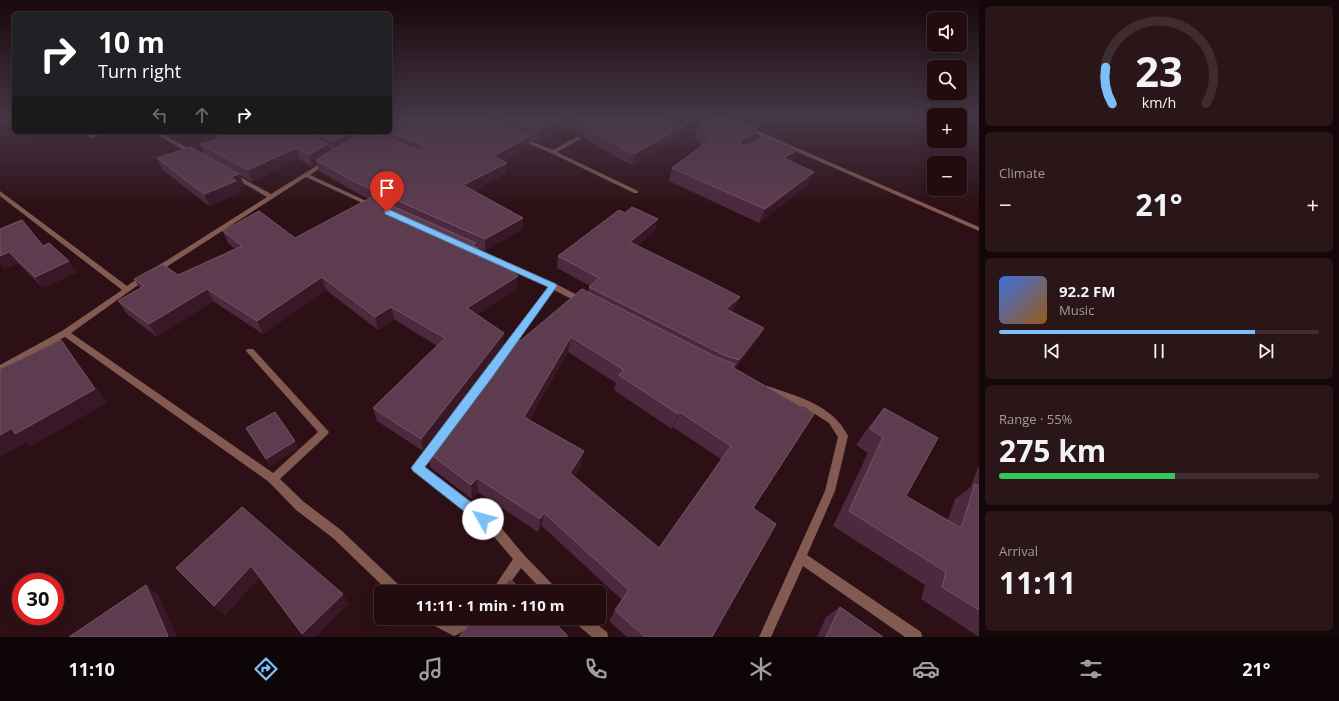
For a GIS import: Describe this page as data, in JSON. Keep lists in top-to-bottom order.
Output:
{
  "page": {
    "map_buttons": ["+", "−"],
    "turn": ["10 m", "Turn right"],
    "tile": [
      "Climate",
      ["Range · 55%", "275 km"],
      ["Arrival", "11:11"]
    ],
    "heat": ["−", "21°", "+"],
    "song": ["92.2 FM", "Music"],
    "limit": "30",
    "trip": "11:11 · 1 min · 110 m",
    "tabs": ["11:10", "21°"],
    "gauge": ["23", "km/h"]
  }
}
